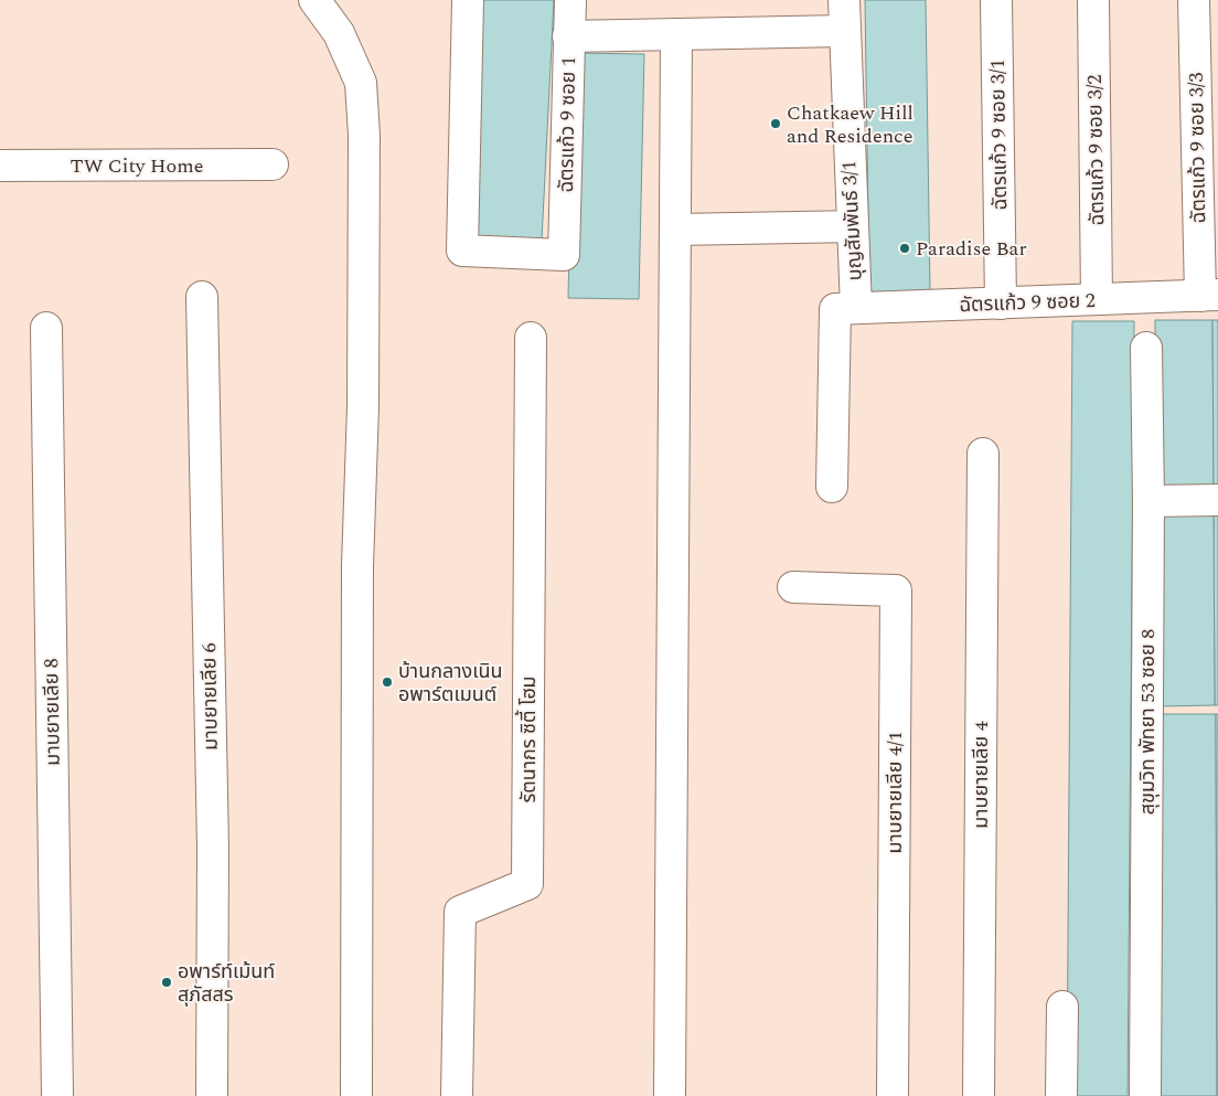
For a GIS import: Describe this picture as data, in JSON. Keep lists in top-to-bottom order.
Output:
{
  "streets": {
    "street": [
      "ฉัตรแก้ว 9 ซอย 1",
      "ฉัตรแก้ว 9 ซอย 3/1",
      "ฉัตรแก้ว 9 ซอย 3/3",
      "ฉัตรแก้ว 9 ซอย 3/2",
      "TW City Home",
      "บุญสัมพันธ์ 3/1",
      "ฉัตรแก้ว 9 ซอย 2",
      "มาบยายเลีย 6",
      "มาบยายเลีย 8",
      "สุขุมวิท พัทยา 53 ซอย 8",
      "รัตนากร ซิตี้ โฮม",
      "มาบยายเลีย 4",
      "มาบยายเลีย 4/1"
    ]
  },
  "crossings": [
    ["ฉัตรแก้ว 9 ซอย 1", "บุญสัมพันธ์ 3/1"],
    ["ฉัตรแก้ว 9 ซอย 3/1", "ฉัตรแก้ว 9 ซอย 2"],
    ["ฉัตรแก้ว 9 ซอย 3/3", "ฉัตรแก้ว 9 ซอย 2"],
    ["ฉัตรแก้ว 9 ซอย 3/2", "ฉัตรแก้ว 9 ซอย 2"],
    ["บุญสัมพันธ์ 3/1", "ฉัตรแก้ว 9 ซอย 2"]
  ],
  "places": [
    "Chatkaew Hill and Residence",
    "Paradise Bar",
    "บ้านกลางเนิน อพาร์ตเมนต์",
    "อพาร์ท์เม้นท์ สุภัสสร"
  ]
}
